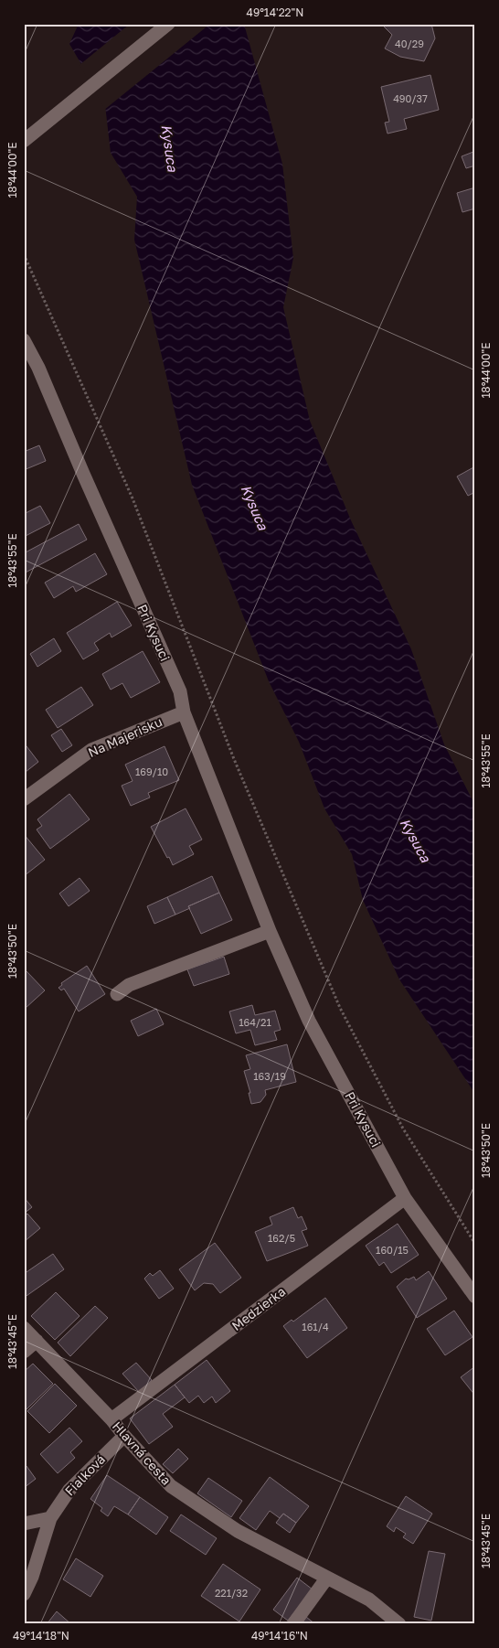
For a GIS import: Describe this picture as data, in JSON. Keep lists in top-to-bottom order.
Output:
{
  "streets": {
    "street": [
      "Pri Kysuci",
      "Na Majerisku",
      "Medzierka",
      "Hlavná cesta",
      "Fialková"
    ]
  },
  "crossings": [
    ["Pri Kysuci", "Na Majerisku"],
    ["Pri Kysuci", "Medzierka"],
    ["Medzierka", "Hlavná cesta"],
    ["Hlavná cesta", "Fialková"]
  ],
  "water": ["Kysuca"],
  "house_numbers": [
    "40/29",
    "490/37",
    "169/10",
    "164/21",
    "163/19",
    "162/5",
    "160/15",
    "161/4",
    "221/32"
  ],
  "coordinates": [
    "49°14'22\"N",
    "18°44'00\"E",
    "18°43'55\"E",
    "18°43'50\"E",
    "18°43'45\"E",
    "49°14'18\"N",
    "49°14'16\"N"
  ]
}
